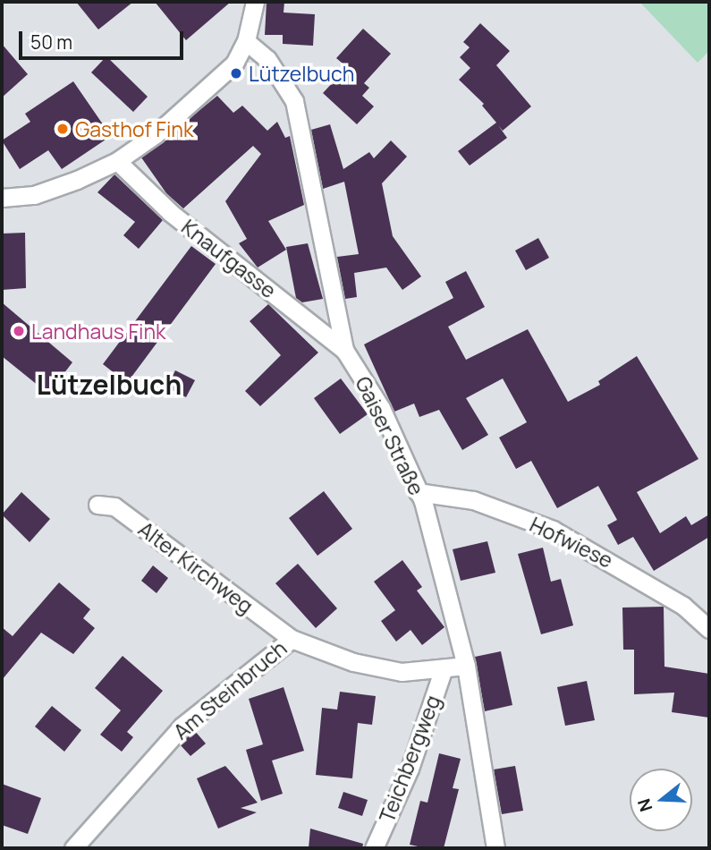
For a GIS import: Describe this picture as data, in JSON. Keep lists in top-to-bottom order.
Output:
{
  "streets": {
    "street": [
      "Knaufgasse",
      "Gaiser Straße",
      "Hofwiese",
      "Alter Kirchweg",
      "Am Steinbruch",
      "Teichbergweg"
    ]
  },
  "crossings": [
    ["Knaufgasse", "Gaiser Straße"],
    ["Gaiser Straße", "Hofwiese"],
    ["Gaiser Straße", "Am Steinbruch"],
    ["Alter Kirchweg", "Am Steinbruch"],
    ["Am Steinbruch", "Teichbergweg"]
  ],
  "districts": ["Lützelbuch"],
  "places": ["Lützelbuch", "Gasthof Fink", "Landhaus Fink"],
  "scale_bar": "50 m",
  "north": "left"
}
